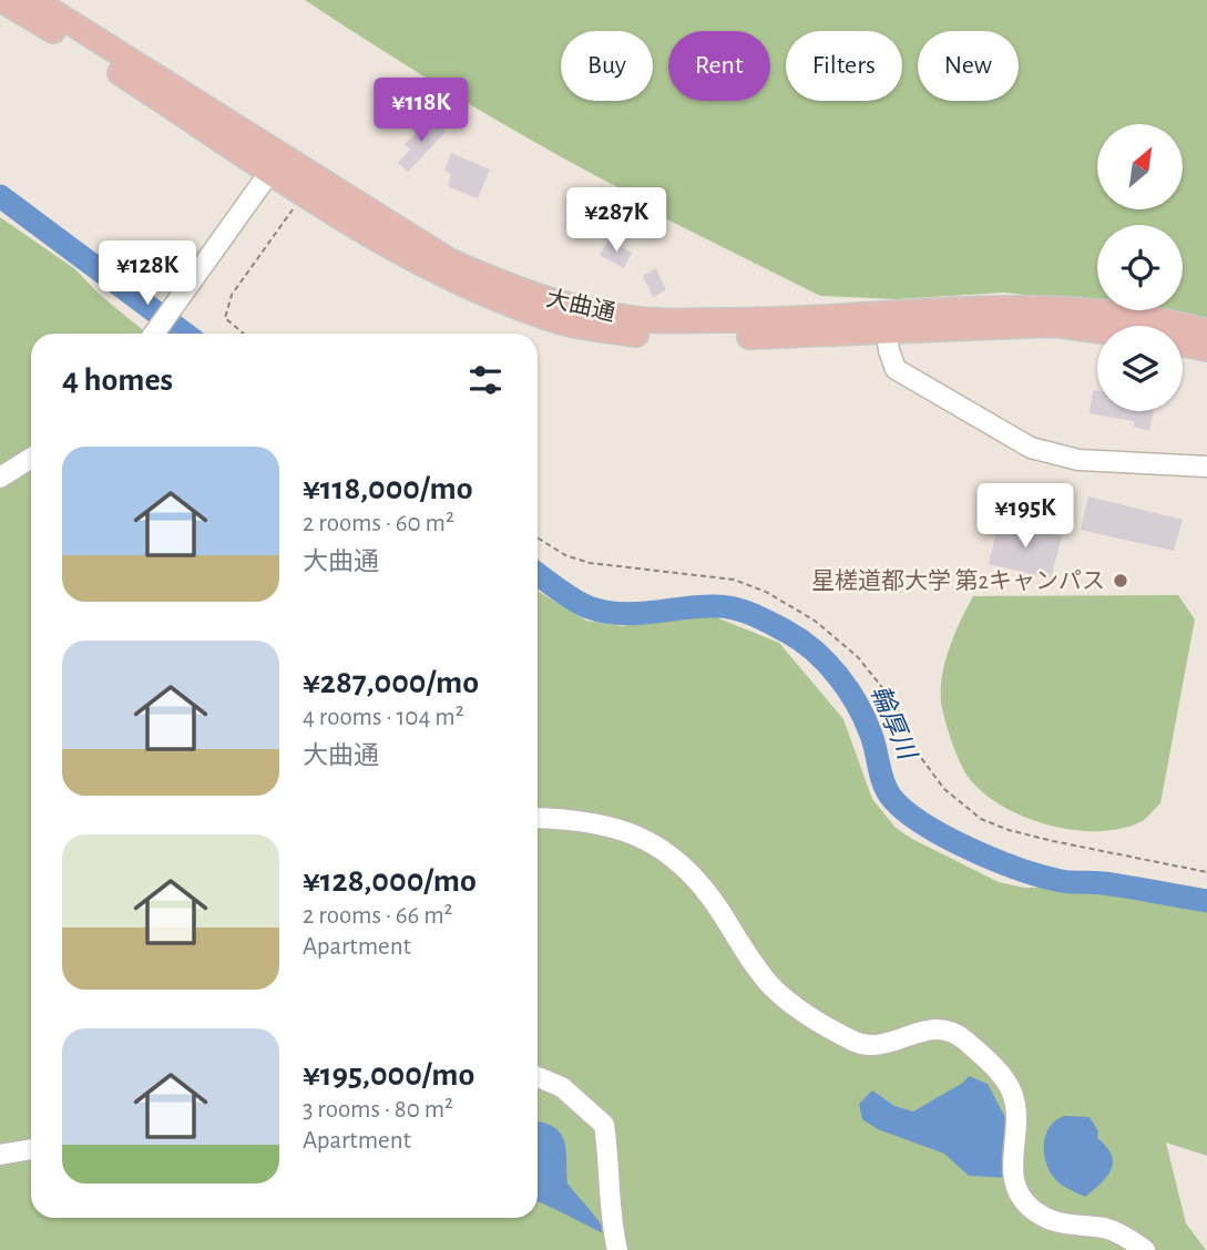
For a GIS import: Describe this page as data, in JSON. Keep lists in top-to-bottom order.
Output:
{
  "streets": {
    "main road": ["大曲通"]
  },
  "water": ["輪厚川"],
  "places": ["星槎道都大学 第2キャンパス"],
  "north": "top right",
  "page": {
    "chip": [
      "Buy",
      "Rent",
      "Filters",
      "New"
    ],
    "price": [
      "¥118K",
      "¥287K",
      "¥128K",
      "¥195K"
    ],
    "heading": "4 homes",
    "list": [
      {
        "name": "¥118,000/mo",
        "note": "2 rooms · 60 m² · 大曲通"
      },
      {
        "name": "¥287,000/mo",
        "note": "4 rooms · 104 m² · 大曲通"
      },
      {
        "name": "¥128,000/mo",
        "note": "2 rooms · 66 m² · Apartment"
      },
      {
        "name": "¥195,000/mo",
        "note": "3 rooms · 80 m² · Apartment"
      }
    ]
  }
}
